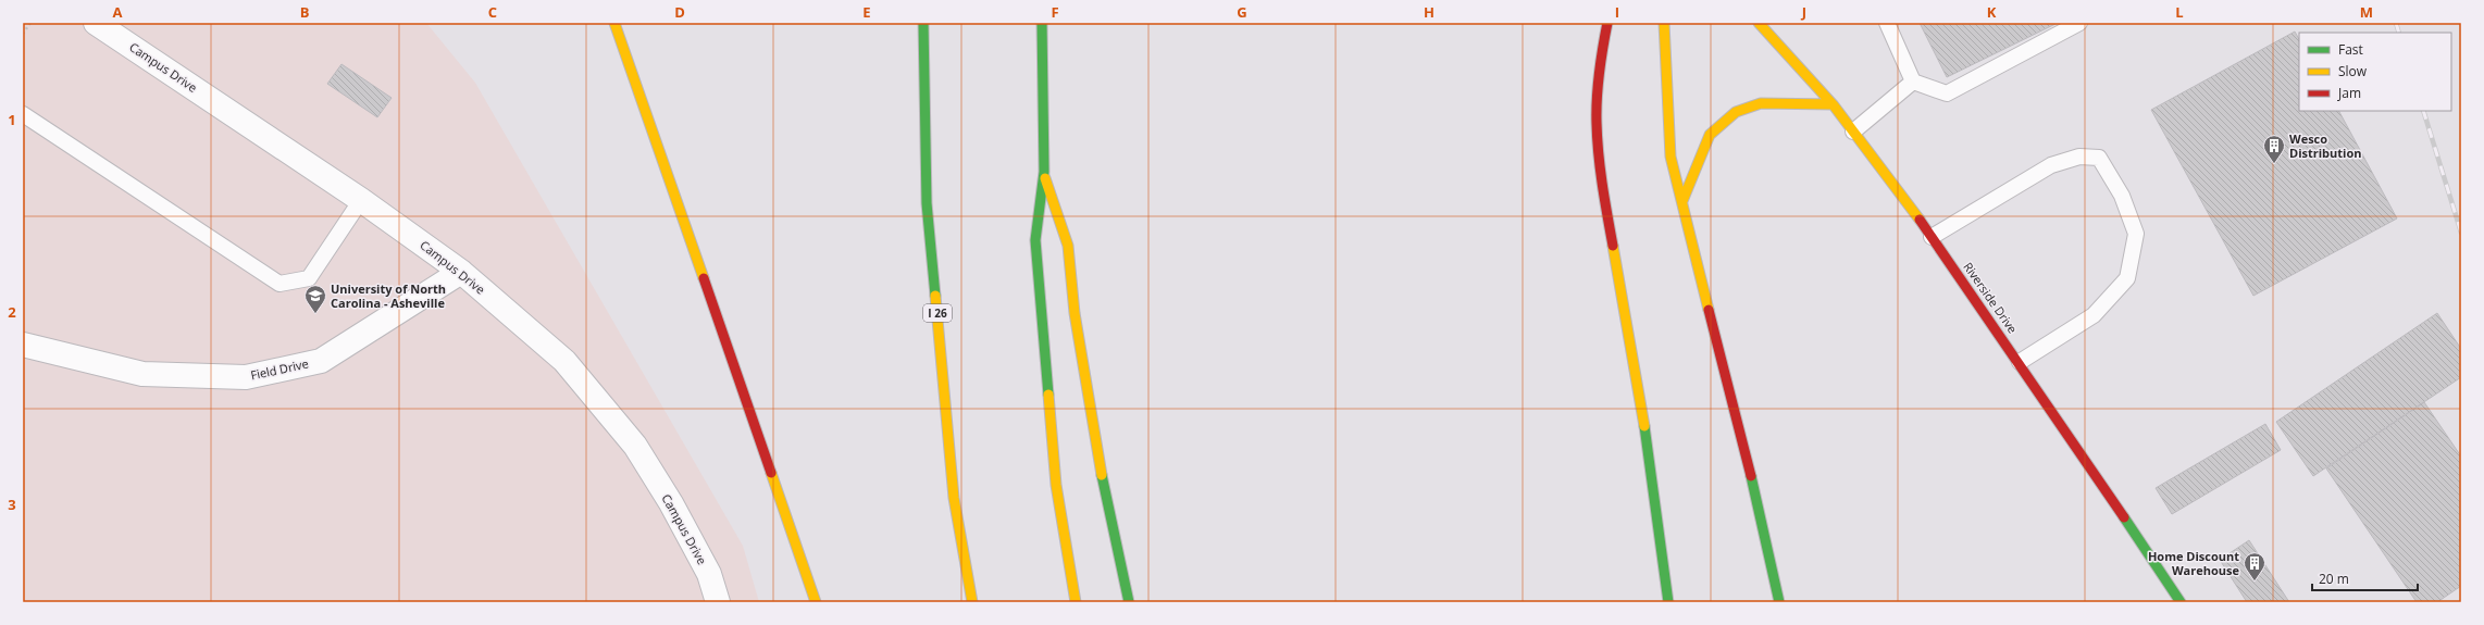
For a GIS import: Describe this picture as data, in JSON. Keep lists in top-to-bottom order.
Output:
{
  "streets": {
    "main road": ["Riverside Drive", "I 26"],
    "street": ["Campus Drive", "Field Drive"]
  },
  "crossings": [
    ["Campus Drive", "Field Drive"]
  ],
  "places": {
    "building": ["Wesco Distribution", "Home Discount Warehouse"],
    "school or university": ["University of North Carolina - Asheville"]
  },
  "legend": ["Fast", "Slow", "Jam"],
  "scale_bar": "20 m",
  "grid": {
    "columns": [
      "A",
      "B",
      "C",
      "D",
      "E",
      "F",
      "G",
      "H",
      "I",
      "J",
      "K",
      "L",
      "M"
    ],
    "rows": ["1", "2", "3"]
  }
}
